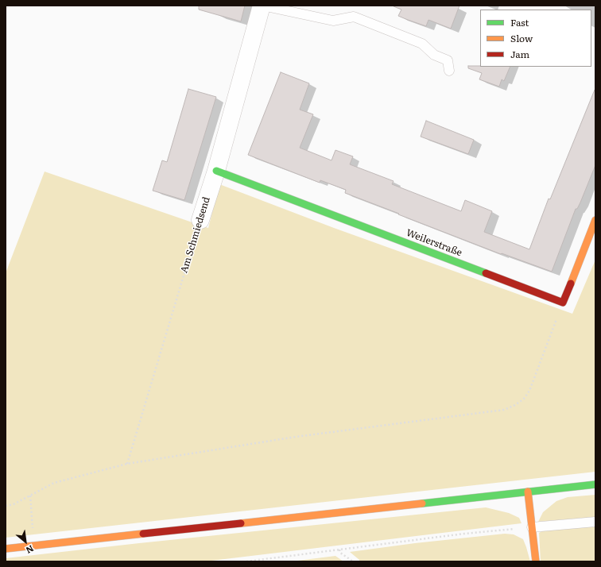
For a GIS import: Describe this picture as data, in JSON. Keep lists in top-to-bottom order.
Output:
{
  "streets": {
    "main road": ["Weilerstraße"],
    "street": ["Am Schmiedsend"]
  },
  "crossings": [
    ["Am Schmiedsend", "Weilerstraße"]
  ],
  "legend": ["Fast", "Slow", "Jam"],
  "north": "bottom right"
}
